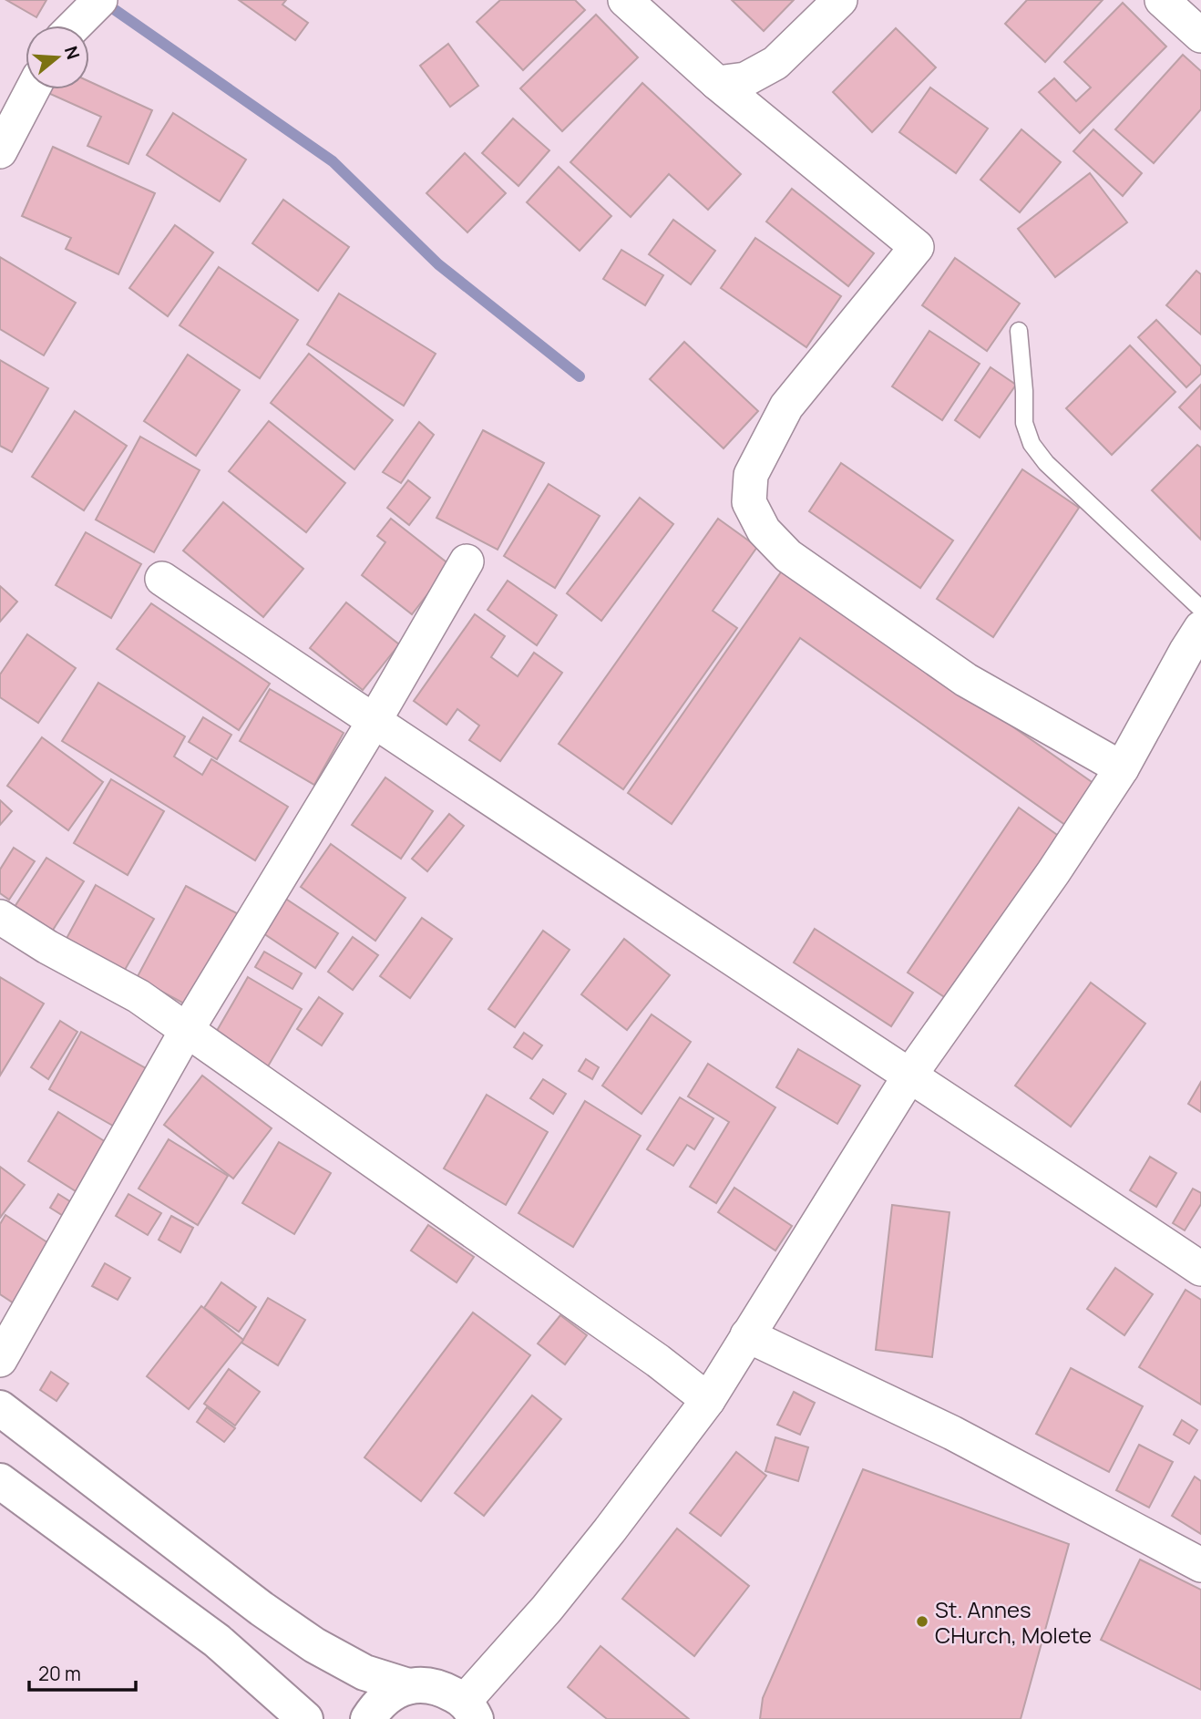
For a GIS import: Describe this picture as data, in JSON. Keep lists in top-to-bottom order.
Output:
{
  "places": ["St. Annes CHurch, Molete"],
  "scale_bar": "20 m",
  "north": "right"
}
